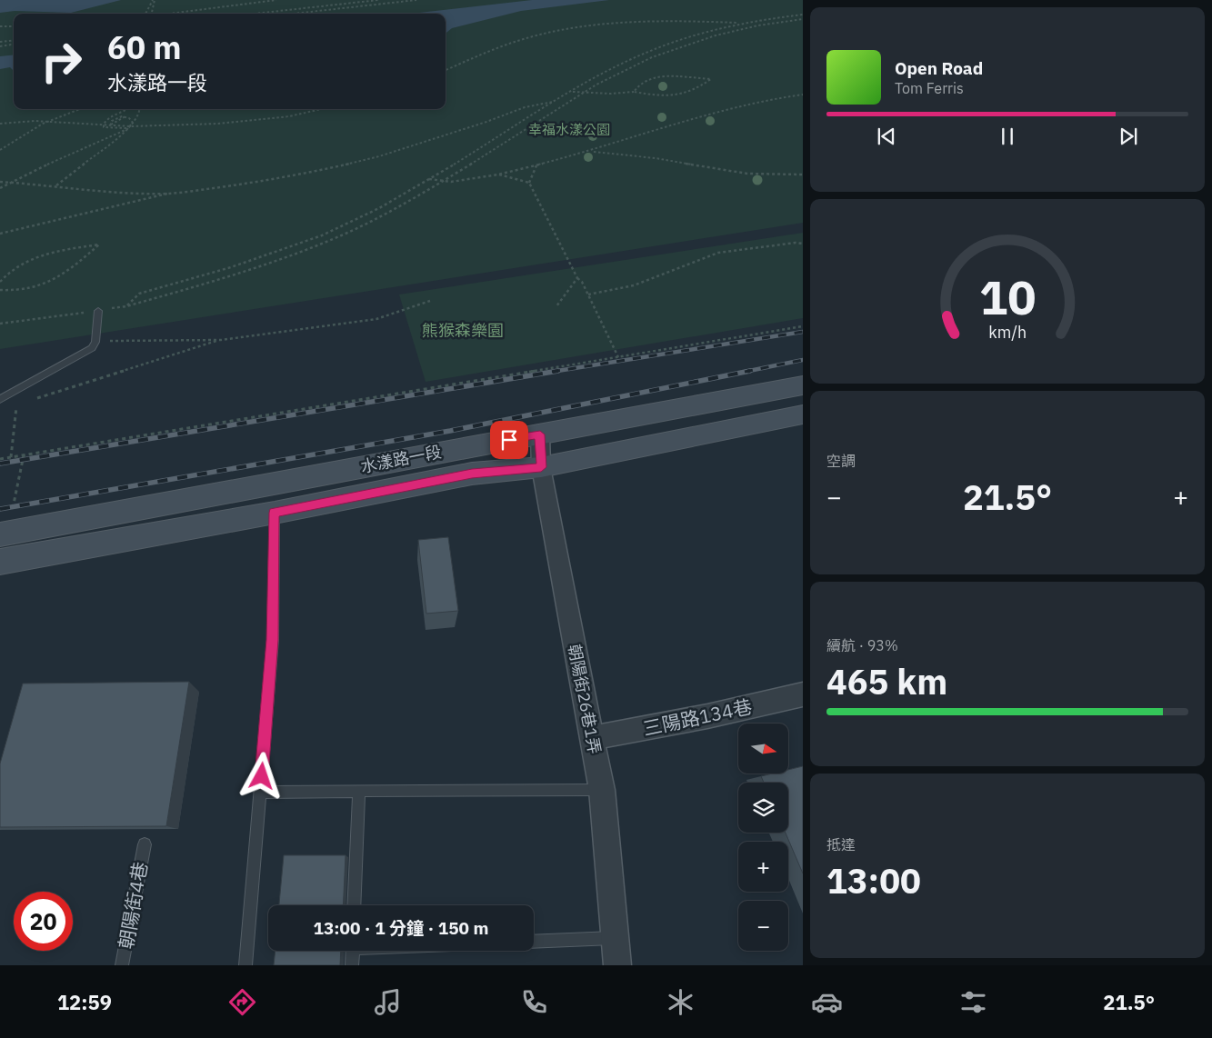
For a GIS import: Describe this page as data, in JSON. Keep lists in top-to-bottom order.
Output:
{
  "streets": {
    "street": ["水漾路一段", "朝陽街26巷1弄", "三陽路134巷"],
    "lane": ["朝陽街4巷"]
  },
  "crossings": [
    ["水漾路一段", "朝陽街26巷1弄"],
    ["朝陽街26巷1弄", "三陽路134巷"]
  ],
  "parks": ["幸福水漾公園", "熊猴森樂園"],
  "north": "right",
  "page": {
    "turn": ["60 m", "水漾路一段"],
    "song": ["Open Road", "Tom Ferris"],
    "tile": [
      "空調",
      ["續航 · 93%", "465 km"],
      ["抵達", "13:00"]
    ],
    "heat": ["−", "21.5°", "+"],
    "map_buttons": ["+", "−"],
    "limit": "20",
    "trip": "13:00 · 1 分鐘 · 150 m",
    "tabs": ["12:59", "21.5°"],
    "gauge": ["10", "km/h"]
  }
}
